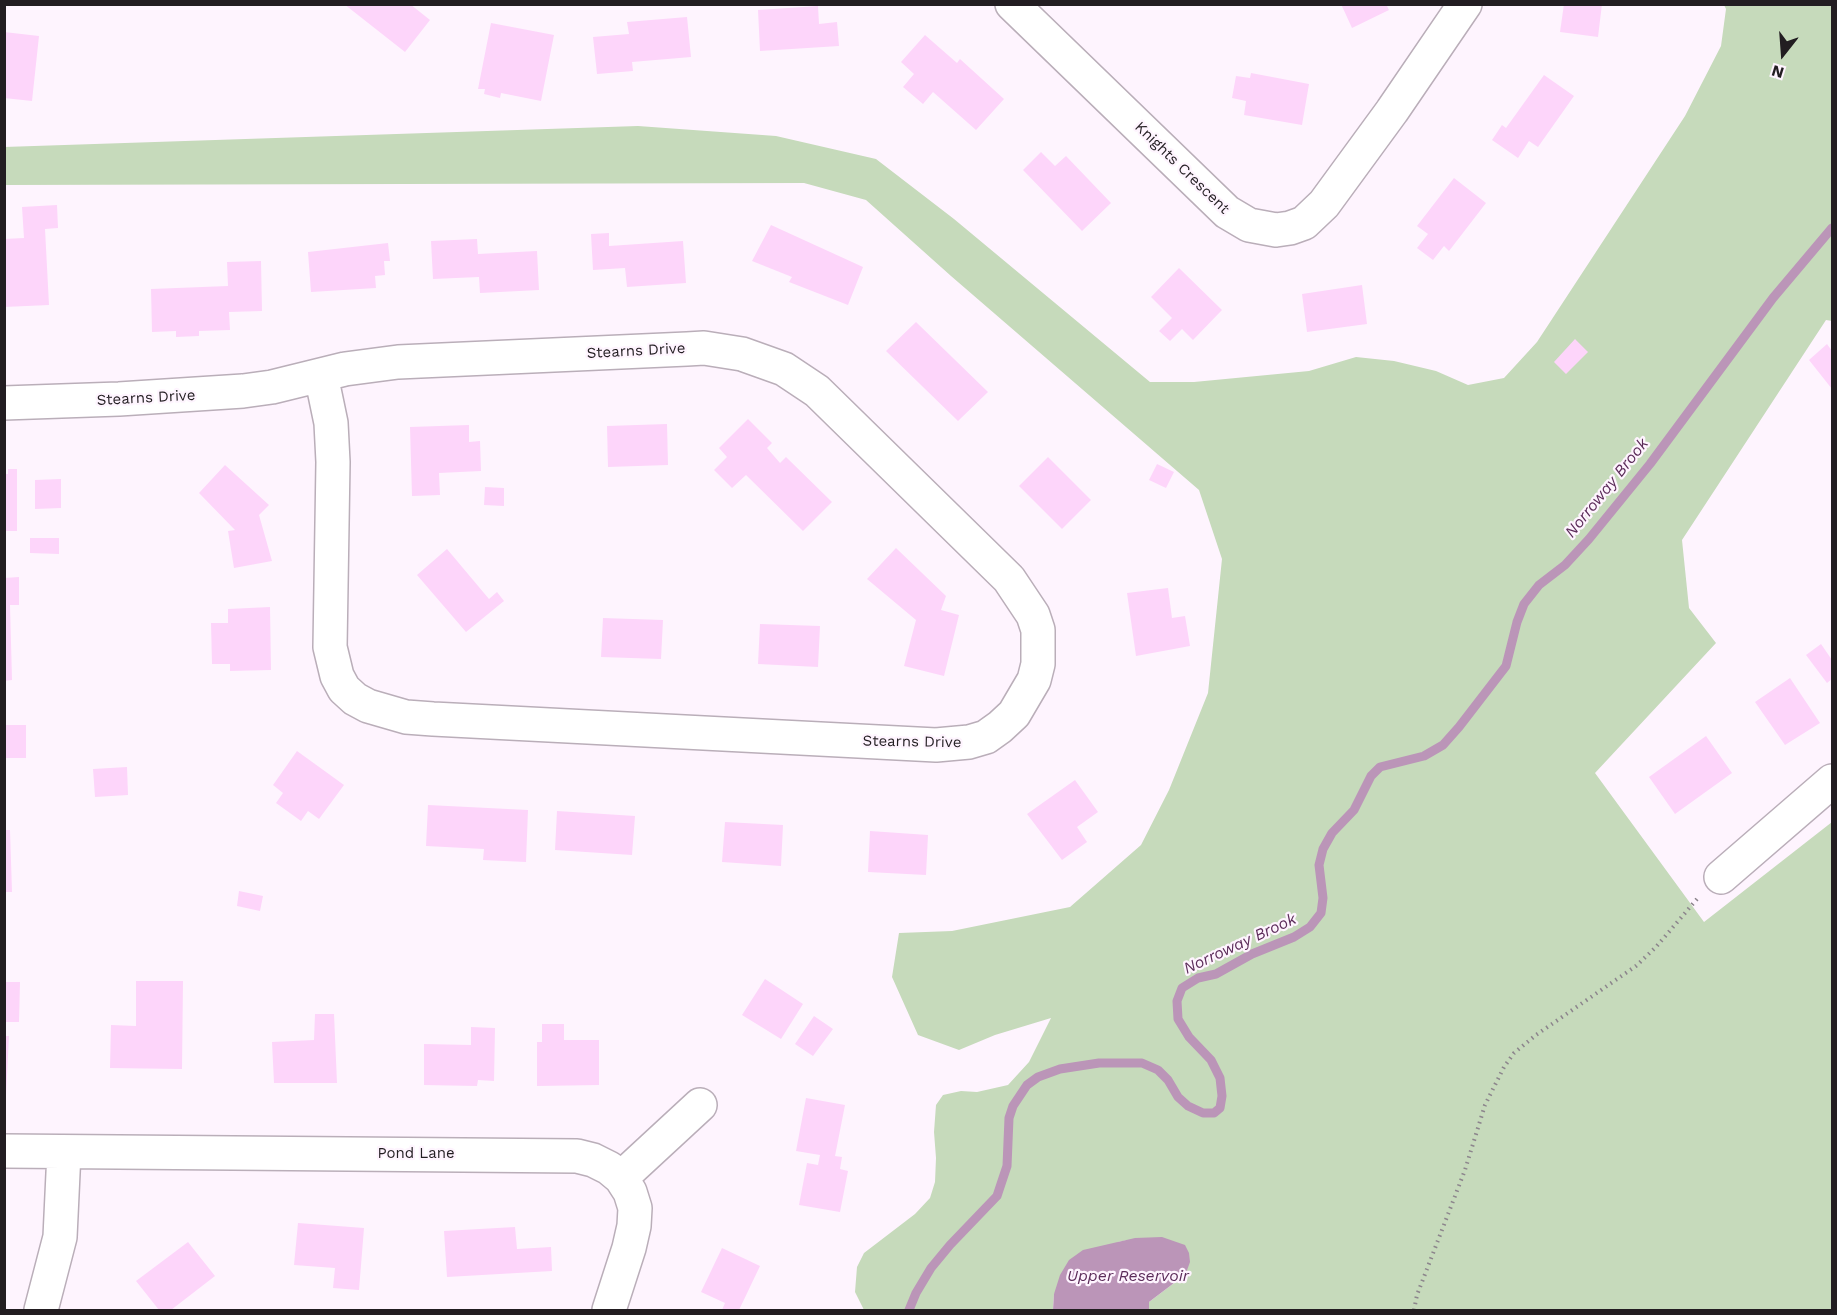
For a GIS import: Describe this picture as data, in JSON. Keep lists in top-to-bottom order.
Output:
{
  "streets": {
    "street": ["Knights Crescent", "Stearns Drive", "Pond Lane"]
  },
  "water": ["Norroway Brook", "Upper Reservoir"],
  "north": "bottom"
}
